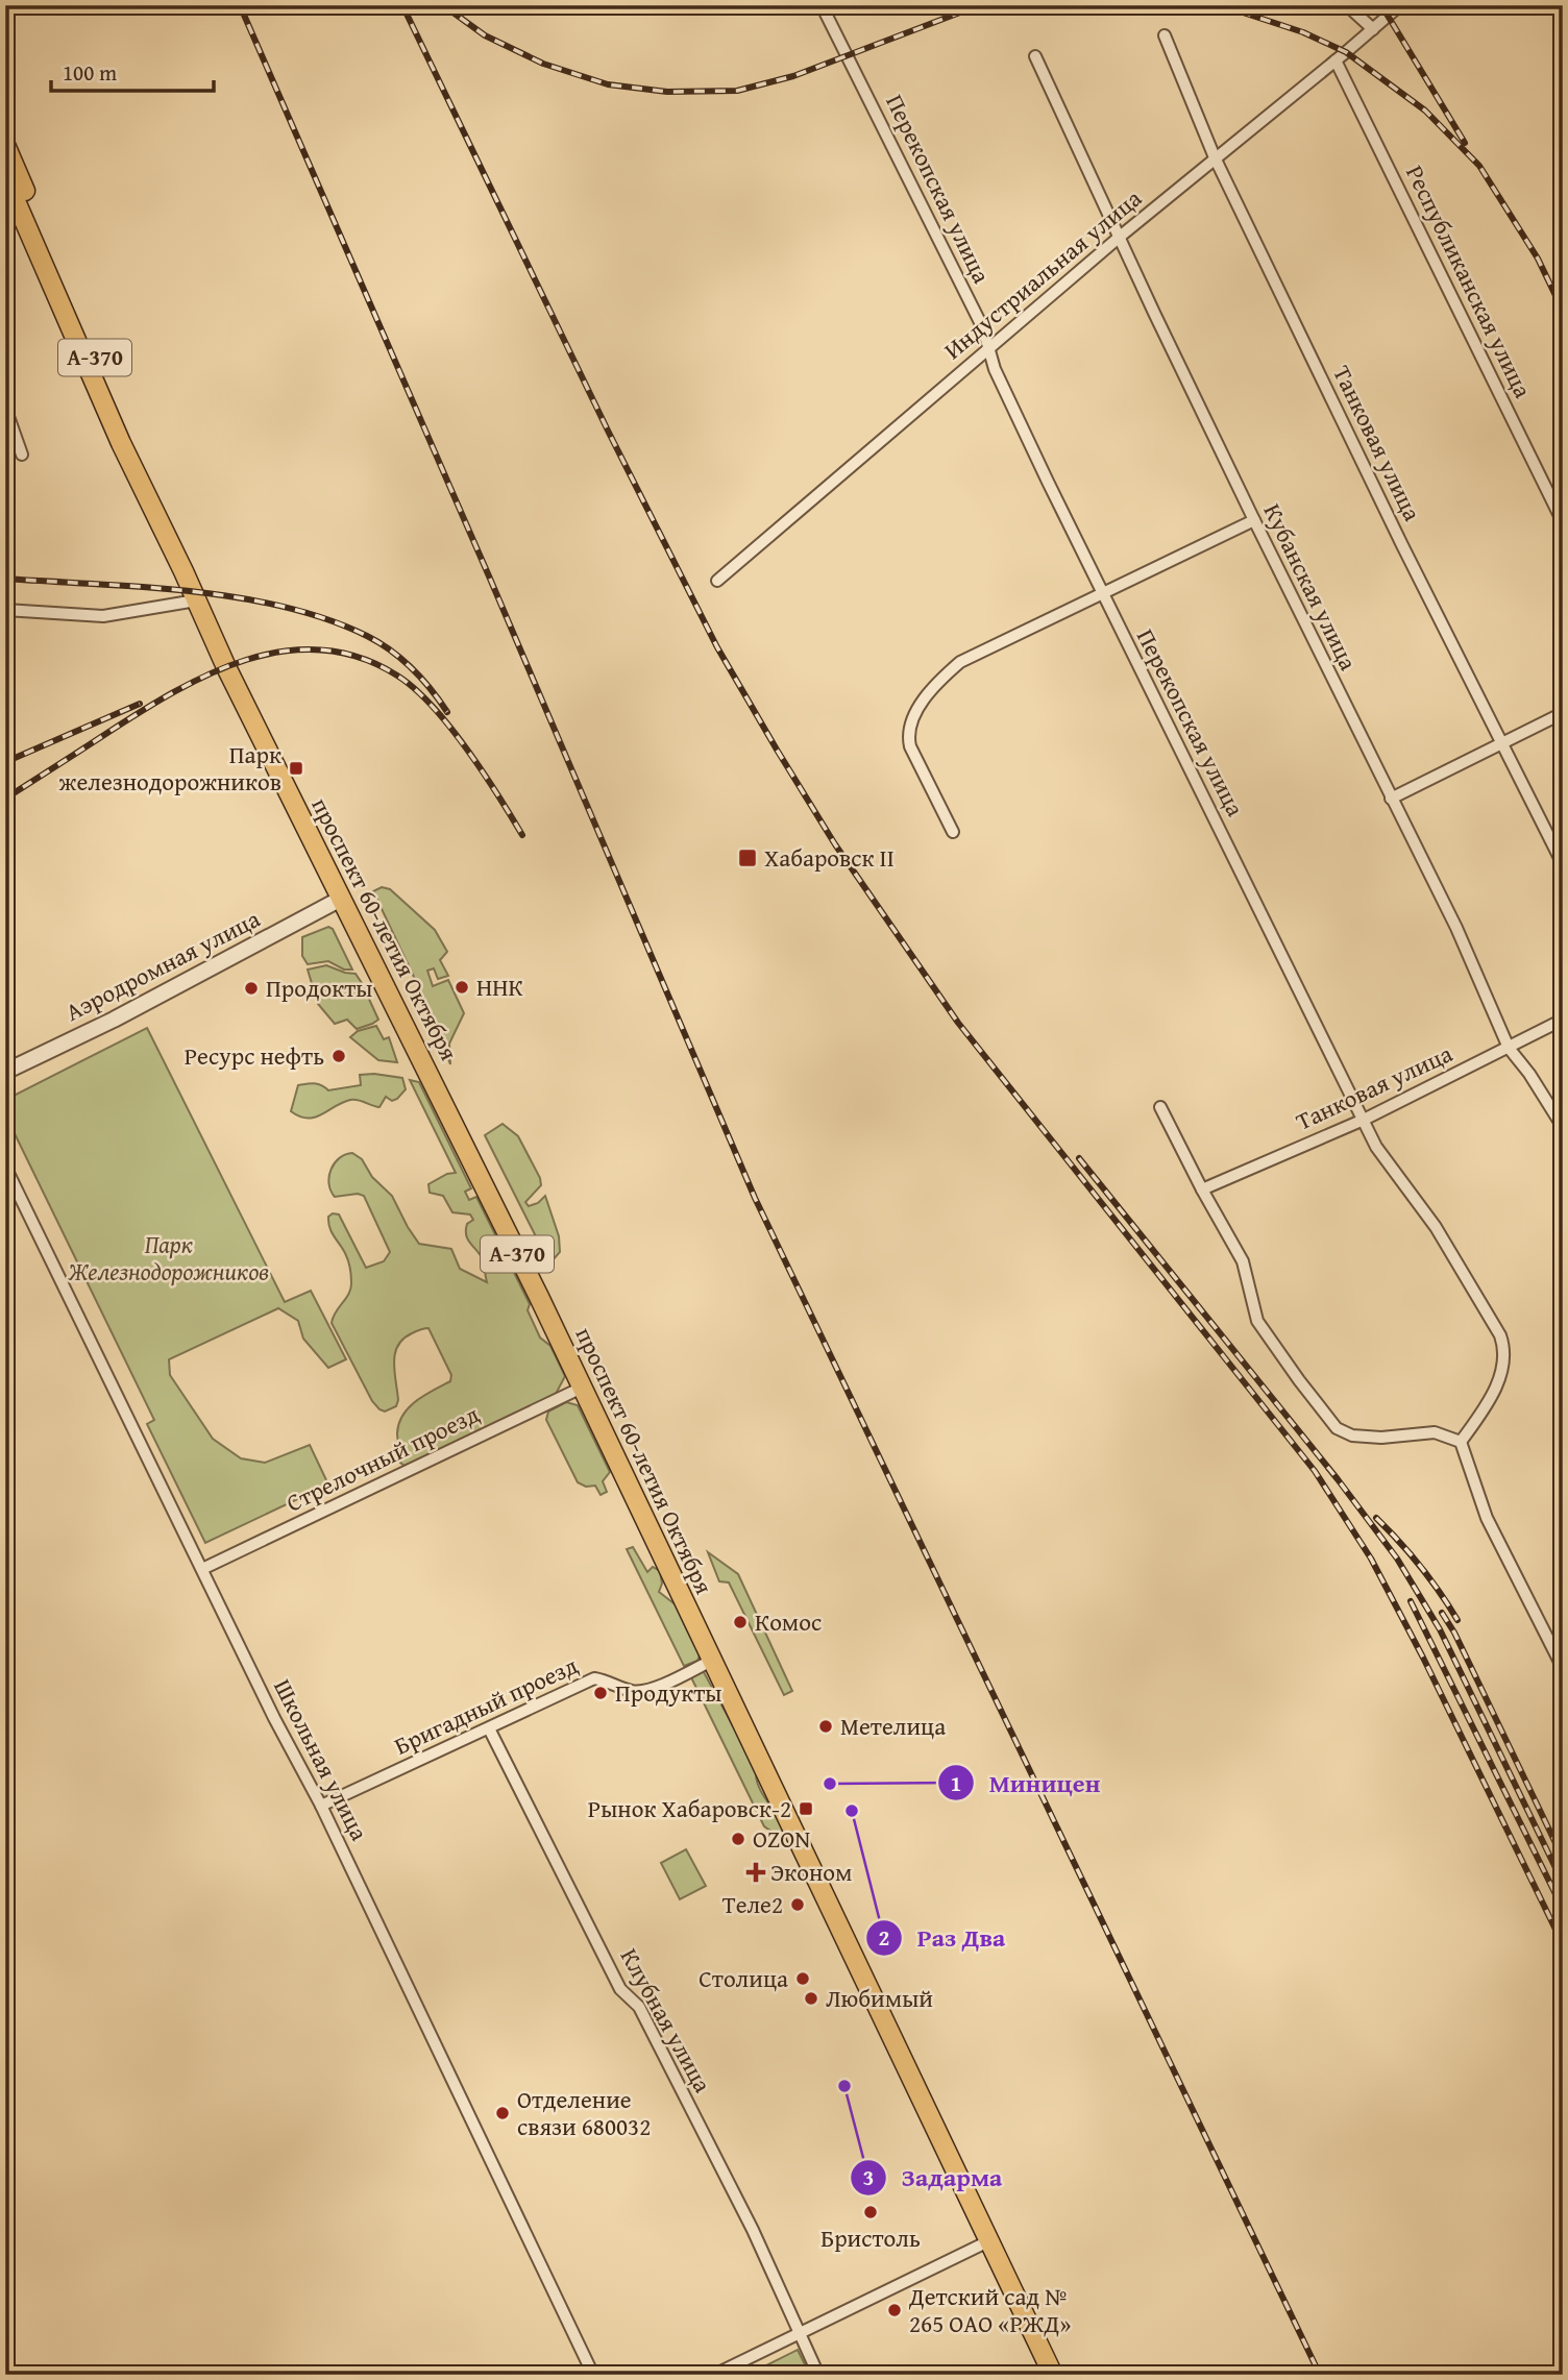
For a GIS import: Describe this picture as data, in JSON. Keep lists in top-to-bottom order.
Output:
{
  "streets": {
    "highway": ["А-370", "проспект 60-летия Октября"],
    "street": [
      "Перекопская улица",
      "Индустриальная улица",
      "Республиканская улица",
      "Танковая улица",
      "Кубанская улица",
      "Аэродромная улица",
      "Стрелочный проезд",
      "Бригадный проезд",
      "Школьная улица",
      "Клубная улица"
    ]
  },
  "crossings": [
    ["Перекопская улица", "Индустриальная улица"],
    ["Перекопская улица", "Танковая улица"],
    ["Индустриальная улица", "Республиканская улица"],
    ["Индустриальная улица", "Танковая улица"],
    ["Индустриальная улица", "Кубанская улица"],
    ["Танковая улица", "Кубанская улица"],
    ["проспект 60-летия Октября", "Аэродромная улица"],
    ["проспект 60-летия Октября", "Стрелочный проезд"],
    ["проспект 60-летия Октября", "Бригадный проезд"],
    ["Стрелочный проезд", "Школьная улица"],
    ["Бригадный проезд", "Школьная улица"],
    ["Бригадный проезд", "Клубная улица"]
  ],
  "parks": ["Парк Железнодорожников"],
  "places": {
    "transit": ["Парк железнодорожников", "Хабаровск II", "Рынок Хабаровск-2"],
    "other": [
      "ННК",
      "Продокты",
      "Ресурс нефть",
      "Комос",
      "Продукты",
      "Метелица",
      "Миницен",
      "Раз Два",
      "OZON",
      "Теле2",
      "Столица",
      "Любимый",
      "Задарма",
      "Отделение связи 680032",
      "Бристоль",
      "Детский сад № 265 ОАО «РЖД»"
    ],
    "health": ["Эконом"]
  },
  "scale_bar": "100 m"
}
